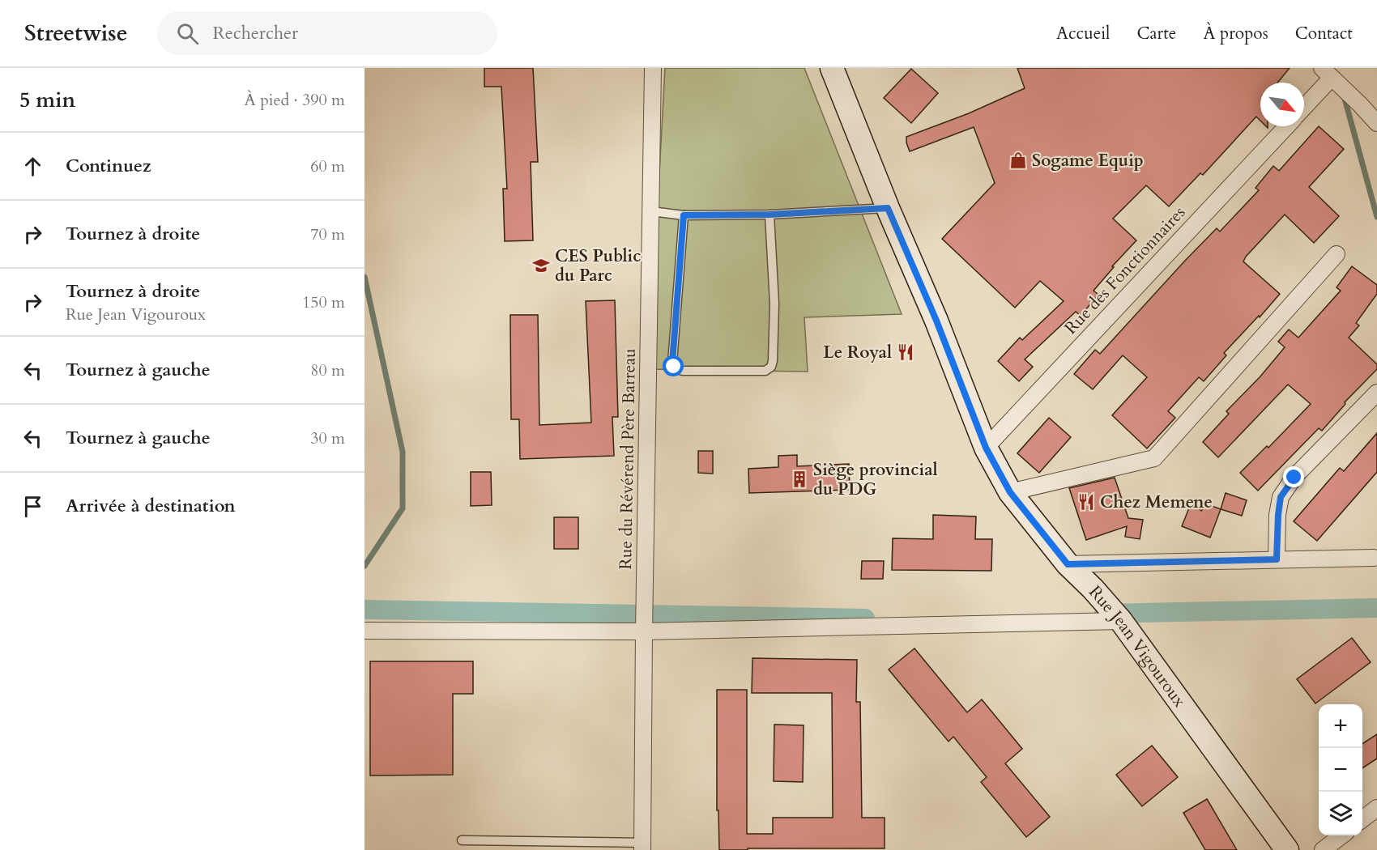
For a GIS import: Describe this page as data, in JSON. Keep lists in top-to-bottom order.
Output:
{
  "streets": {
    "street": ["Rue des Fonctionnaires", "Rue du Révérend Père Barreau", "Rue Jean Vigouroux"]
  },
  "crossings": [
    ["Rue des Fonctionnaires", "Rue Jean Vigouroux"]
  ],
  "places": {
    "shop": ["Sogame Equip"],
    "school or university": ["CES Public du Parc"],
    "restaurant": ["Le Royal", "Chez Memene"],
    "building": ["Siège provincial du PDG"]
  },
  "north": "bottom right",
  "page": {
    "header": "Streetwise",
    "search": "Rechercher",
    "nav": [
      "Accueil",
      "Carte",
      "À propos",
      "Contact"
    ],
    "heading": ["5 min", "À pied · 390 m"],
    "list": [
      ["Continuez", "60 m"],
      ["Tournez à droite", "70 m"],
      ["Tournez à droite", "Rue Jean Vigouroux", "150 m"],
      ["Tournez à gauche", "80 m"],
      ["Tournez à gauche", "30 m"],
      "Arrivée à destination"
    ],
    "map_buttons": ["+", "−"]
  }
}
